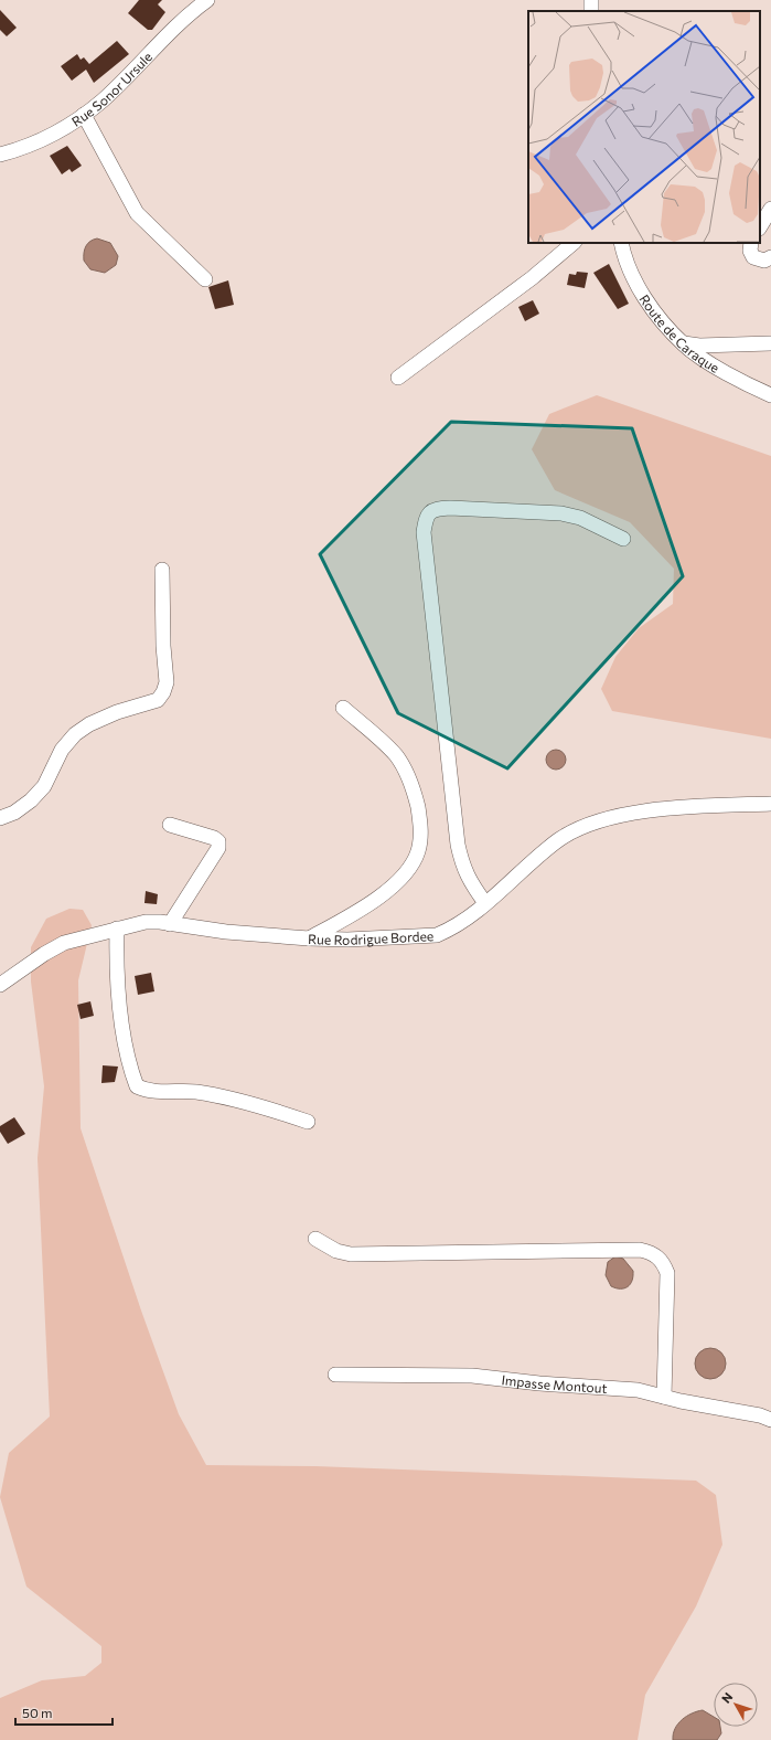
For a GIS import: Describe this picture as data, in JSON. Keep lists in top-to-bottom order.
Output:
{
  "streets": {
    "street": [
      "Rue Sonor Ursule",
      "Route de Caraque",
      "Rue Rodrigue Bordee",
      "Impasse Montout"
    ]
  },
  "scale_bar": "50 m",
  "north": "top left"
}
